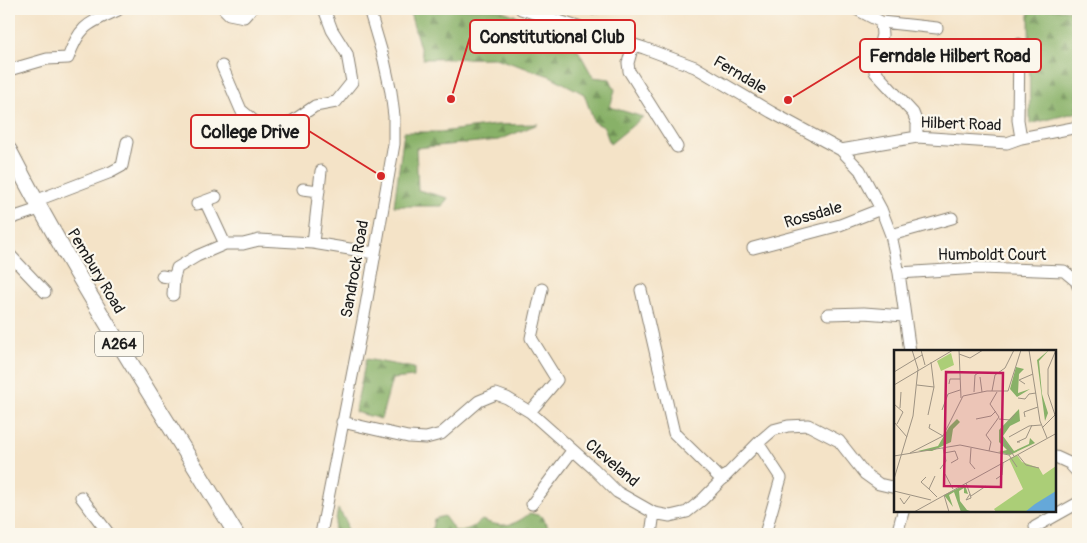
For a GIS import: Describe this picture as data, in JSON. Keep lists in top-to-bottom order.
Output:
{
  "streets": {
    "main road": ["Pembury Road", "A264"],
    "street": [
      "Ferndale",
      "Hilbert Road",
      "Rossdale",
      "Humboldt Court",
      "Sandrock Road",
      "Cleveland"
    ]
  },
  "crossings": [
    ["Ferndale", "Hilbert Road"],
    ["Ferndale", "Rossdale"],
    ["Ferndale", "Humboldt Court"],
    ["Sandrock Road", "Cleveland"]
  ],
  "places": ["Constitutional Club", "Ferndale Hilbert Road", "College Drive"]
}
